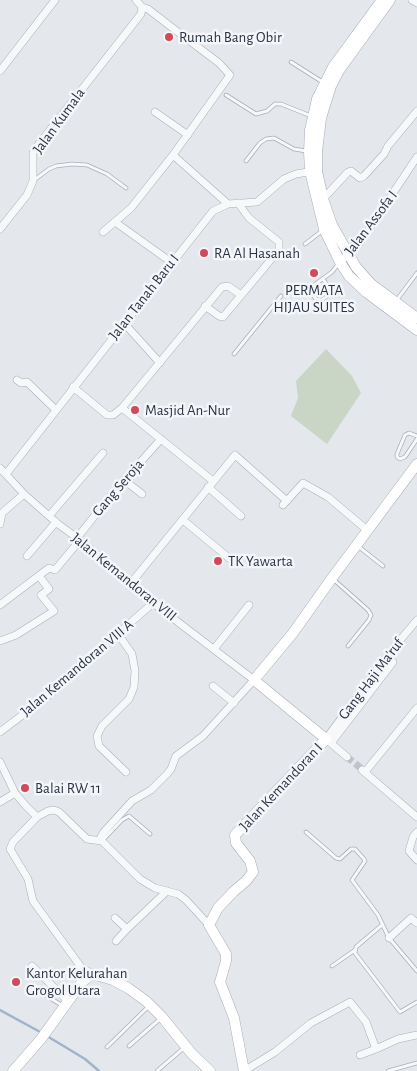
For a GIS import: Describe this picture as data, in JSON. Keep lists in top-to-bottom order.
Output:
{
  "streets": {
    "street": [
      "Jalan Kumala",
      "Jalan Assofa I",
      "Jalan Tanah Baru I",
      "Gang Seroja",
      "Jalan Kemandoran VIII",
      "Jalan Kemandoran VIII A",
      "Gang Haji Ma'ruf",
      "Jalan Kemandoran I"
    ]
  },
  "crossings": [
    ["Jalan Tanah Baru I", "Jalan Kemandoran VIII"],
    ["Gang Seroja", "Jalan Kemandoran VIII"],
    ["Jalan Kemandoran VIII", "Jalan Kemandoran VIII A"],
    ["Jalan Kemandoran VIII", "Gang Haji Ma'ruf"],
    ["Jalan Kemandoran VIII", "Jalan Kemandoran I"],
    ["Gang Haji Ma'ruf", "Jalan Kemandoran I"]
  ],
  "places": [
    "Rumah Bang Obir",
    "RA Al Hasanah",
    "PERMATA HIJAU SUITES",
    "Masjid An-Nur",
    "TK Yawarta",
    "Balai RW 11",
    "Kantor Kelurahan Grogol Utara"
  ]
}
